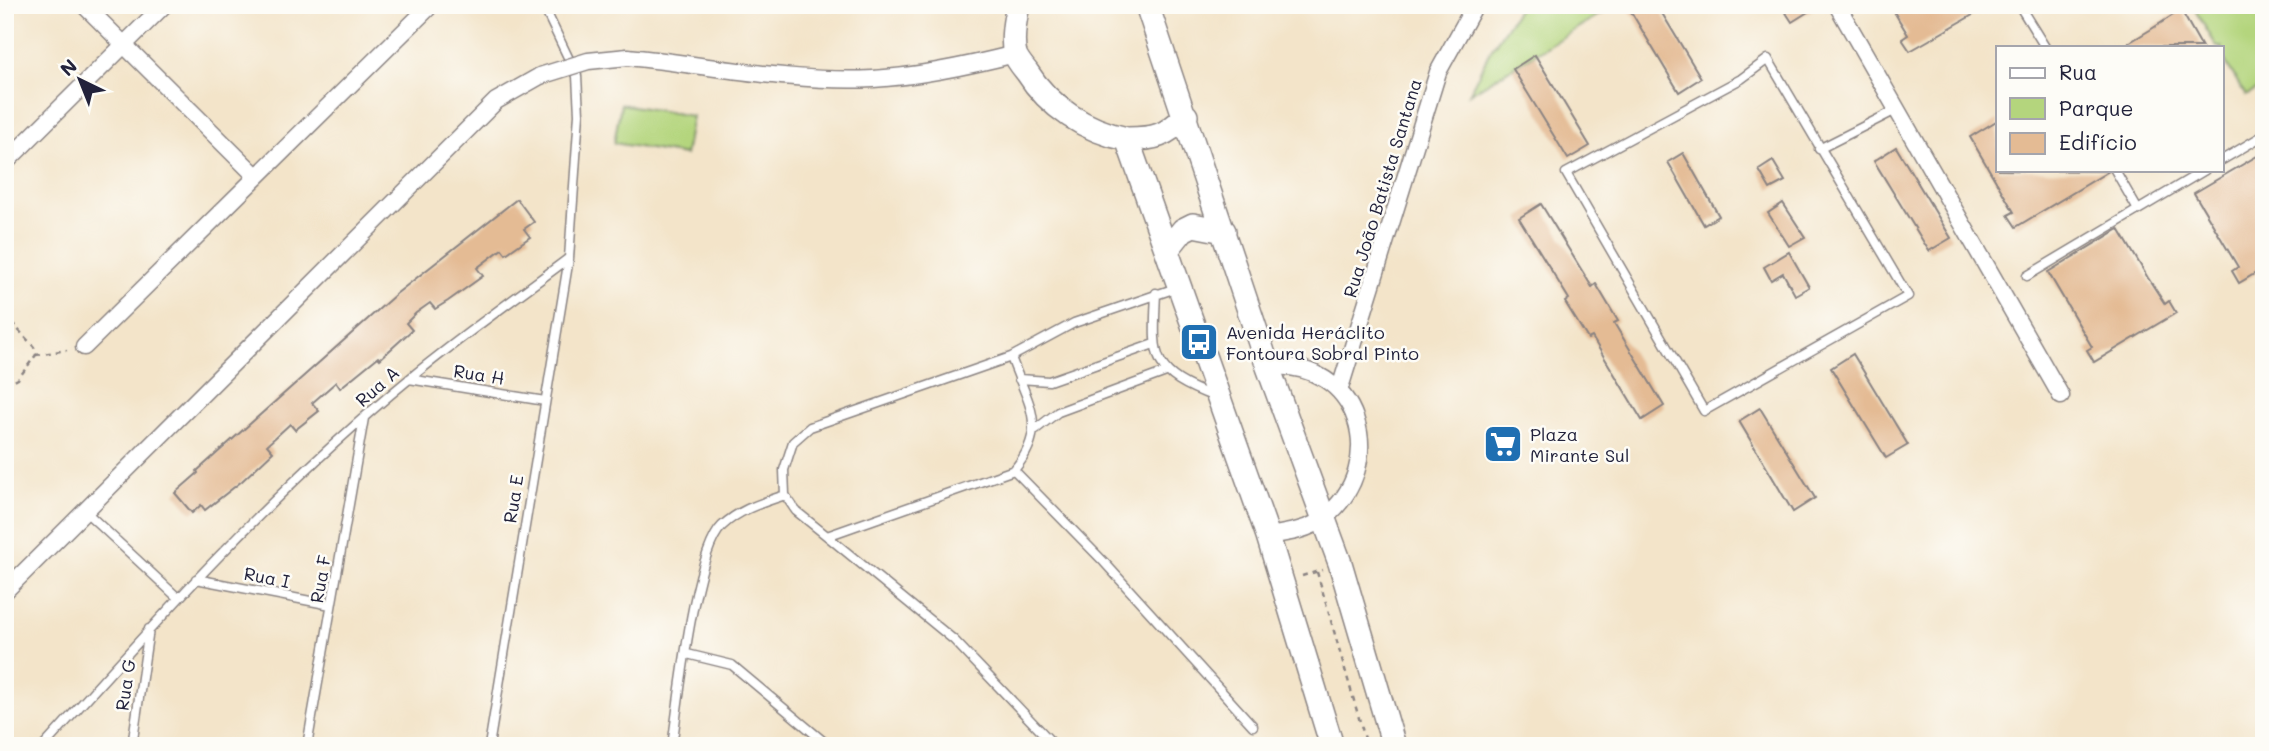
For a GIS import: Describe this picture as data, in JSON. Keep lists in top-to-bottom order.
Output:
{
  "streets": {
    "street": ["Rua João Batista Santana"],
    "lane": [
      "Rua H",
      "Rua A",
      "Rua E",
      "Rua I",
      "Rua F",
      "Rua G"
    ]
  },
  "crossings": [
    ["Rua H", "Rua A"],
    ["Rua H", "Rua E"],
    ["Rua A", "Rua E"],
    ["Rua A", "Rua I"],
    ["Rua A", "Rua F"],
    ["Rua A", "Rua G"],
    ["Rua I", "Rua F"]
  ],
  "places": {
    "bus stop": ["Avenida Heráclito Fontoura Sobral Pinto"],
    "supermarket": ["Plaza Mirante Sul"]
  },
  "legend": ["Rua", "Parque", "Edifício"],
  "north": "top left"
}
